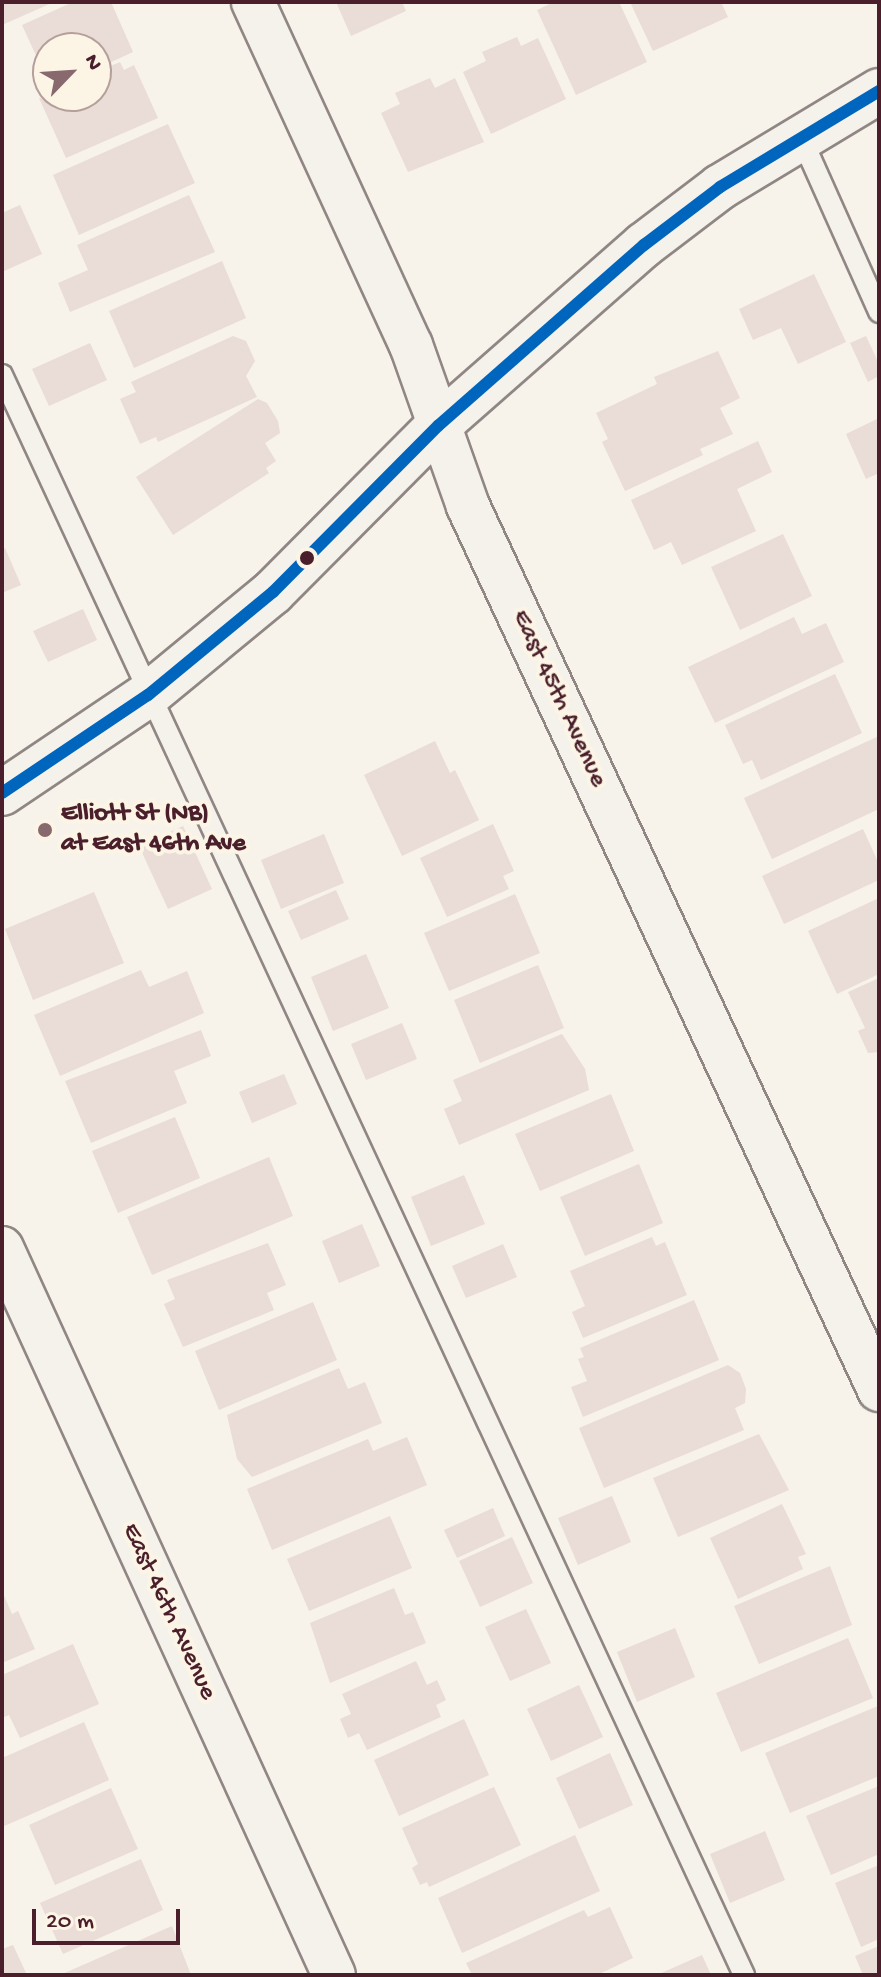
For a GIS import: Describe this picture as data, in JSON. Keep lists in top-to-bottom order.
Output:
{
  "streets": {
    "street": ["East 45th Avenue", "East 46th Avenue"]
  },
  "places": ["Elliott St (NB) at East 46th Ave"],
  "scale_bar": "20 m",
  "north": "top right"
}
